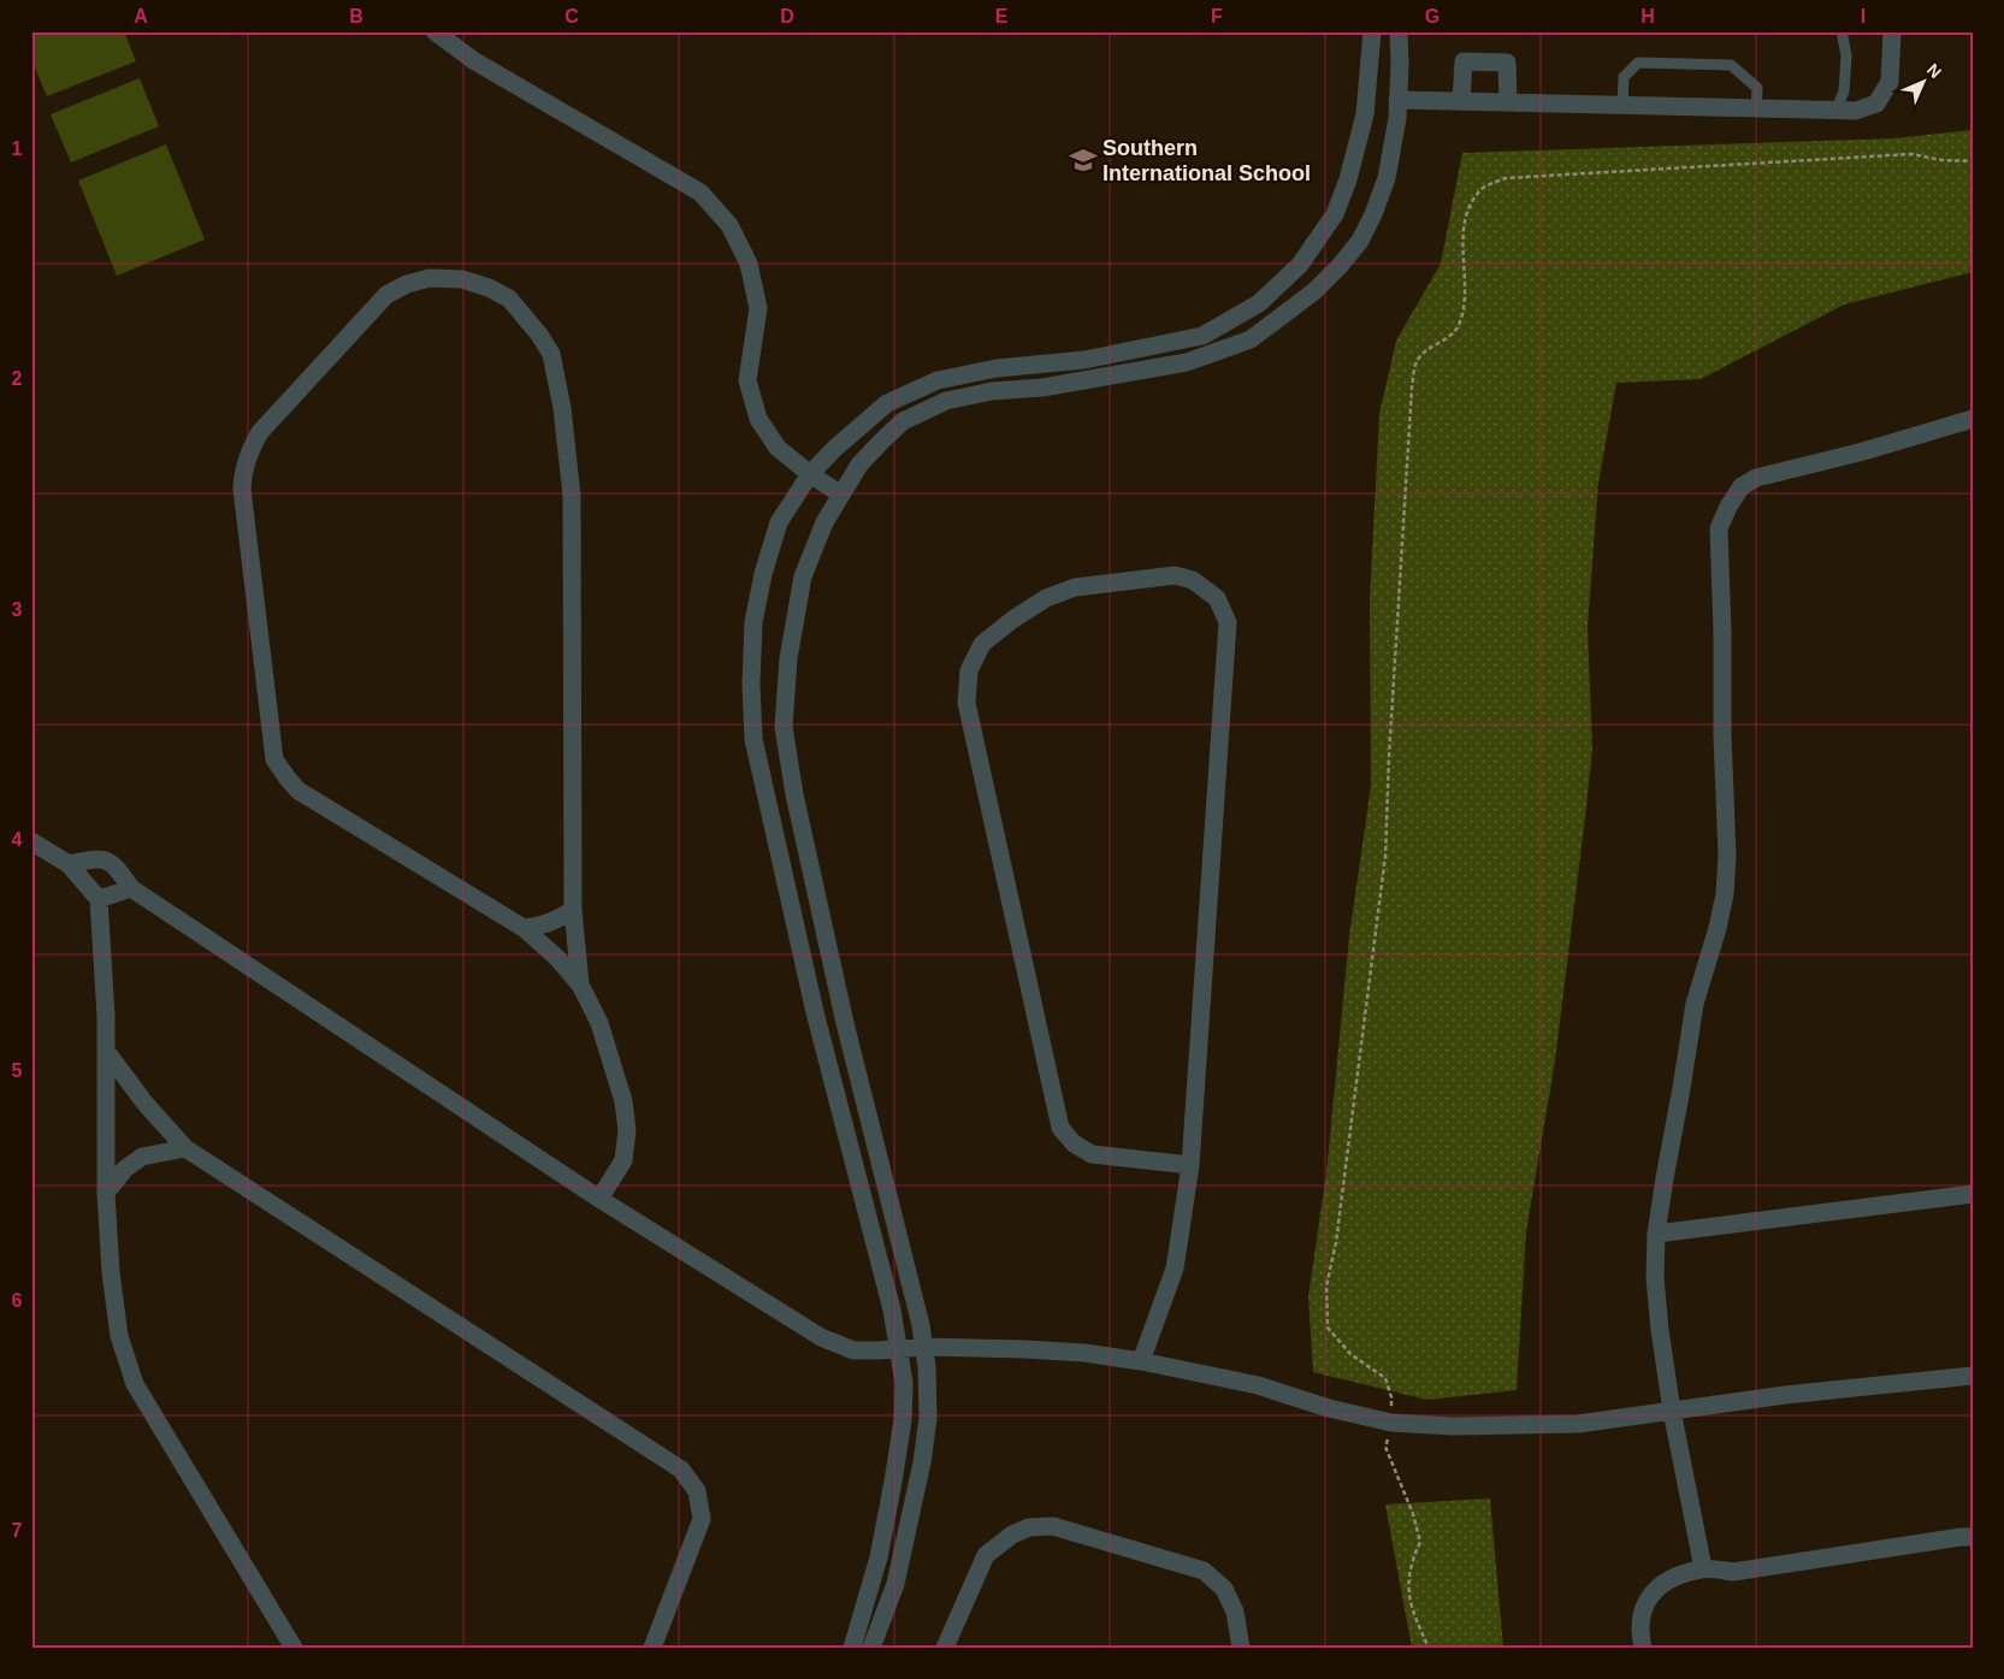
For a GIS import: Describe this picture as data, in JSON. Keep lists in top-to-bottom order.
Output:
{
  "places": {
    "school or university": ["Southern International School"]
  },
  "north": "top right",
  "grid": {
    "columns": [
      "A",
      "B",
      "C",
      "D",
      "E",
      "F",
      "G",
      "H",
      "I"
    ],
    "rows": [
      "1",
      "2",
      "3",
      "4",
      "5",
      "6",
      "7"
    ]
  }
}
